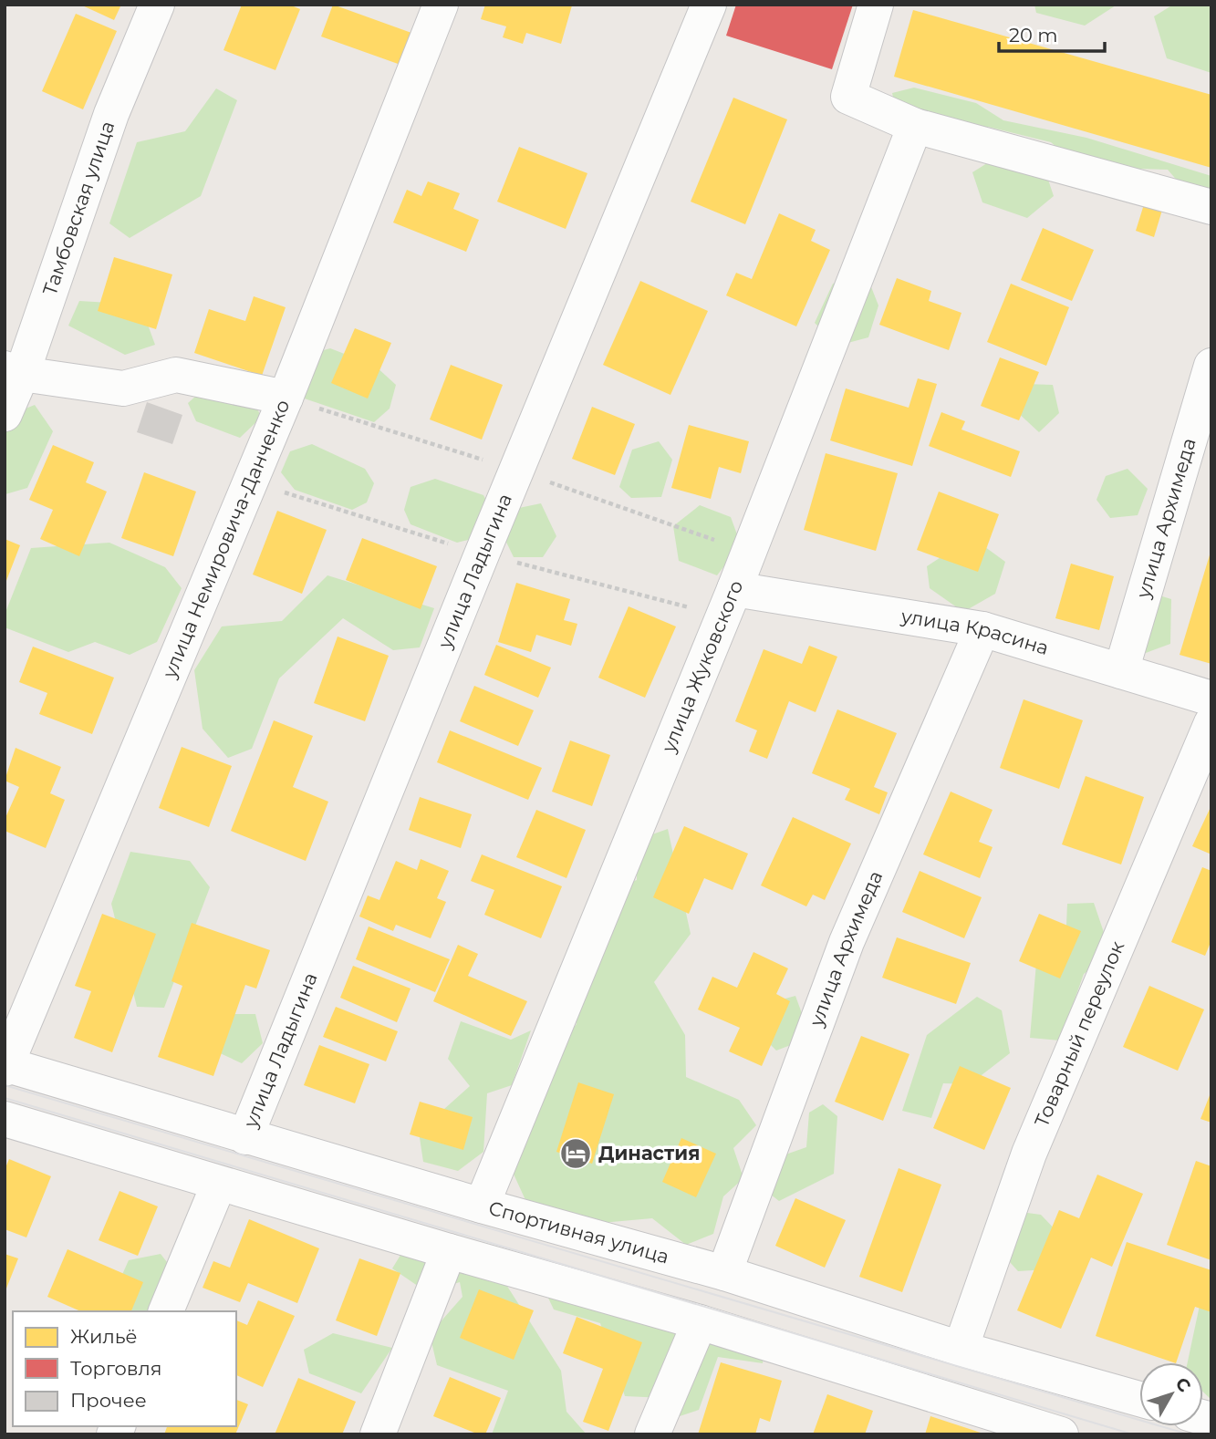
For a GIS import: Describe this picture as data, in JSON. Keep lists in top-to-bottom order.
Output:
{
  "streets": {
    "street": [
      "Тамбовская улица",
      "улица Архимеда",
      "улица Немировича-Данченко",
      "улица Ладыгина",
      "улица Красина",
      "улица Жуковского",
      "Товарный переулок",
      "Спортивная улица"
    ]
  },
  "crossings": [
    ["улица Архимеда", "улица Красина"],
    ["улица Архимеда", "Спортивная улица"],
    ["улица Немировича-Данченко", "Спортивная улица"],
    ["улица Ладыгина", "Спортивная улица"],
    ["улица Красина", "улица Жуковского"],
    ["улица Жуковского", "Спортивная улица"],
    ["Товарный переулок", "Спортивная улица"]
  ],
  "places": {
    "hotel": ["Династия"]
  },
  "legend": ["Жильё", "Торговля", "Прочее"],
  "scale_bar": "20 m",
  "north": "top right"
}
